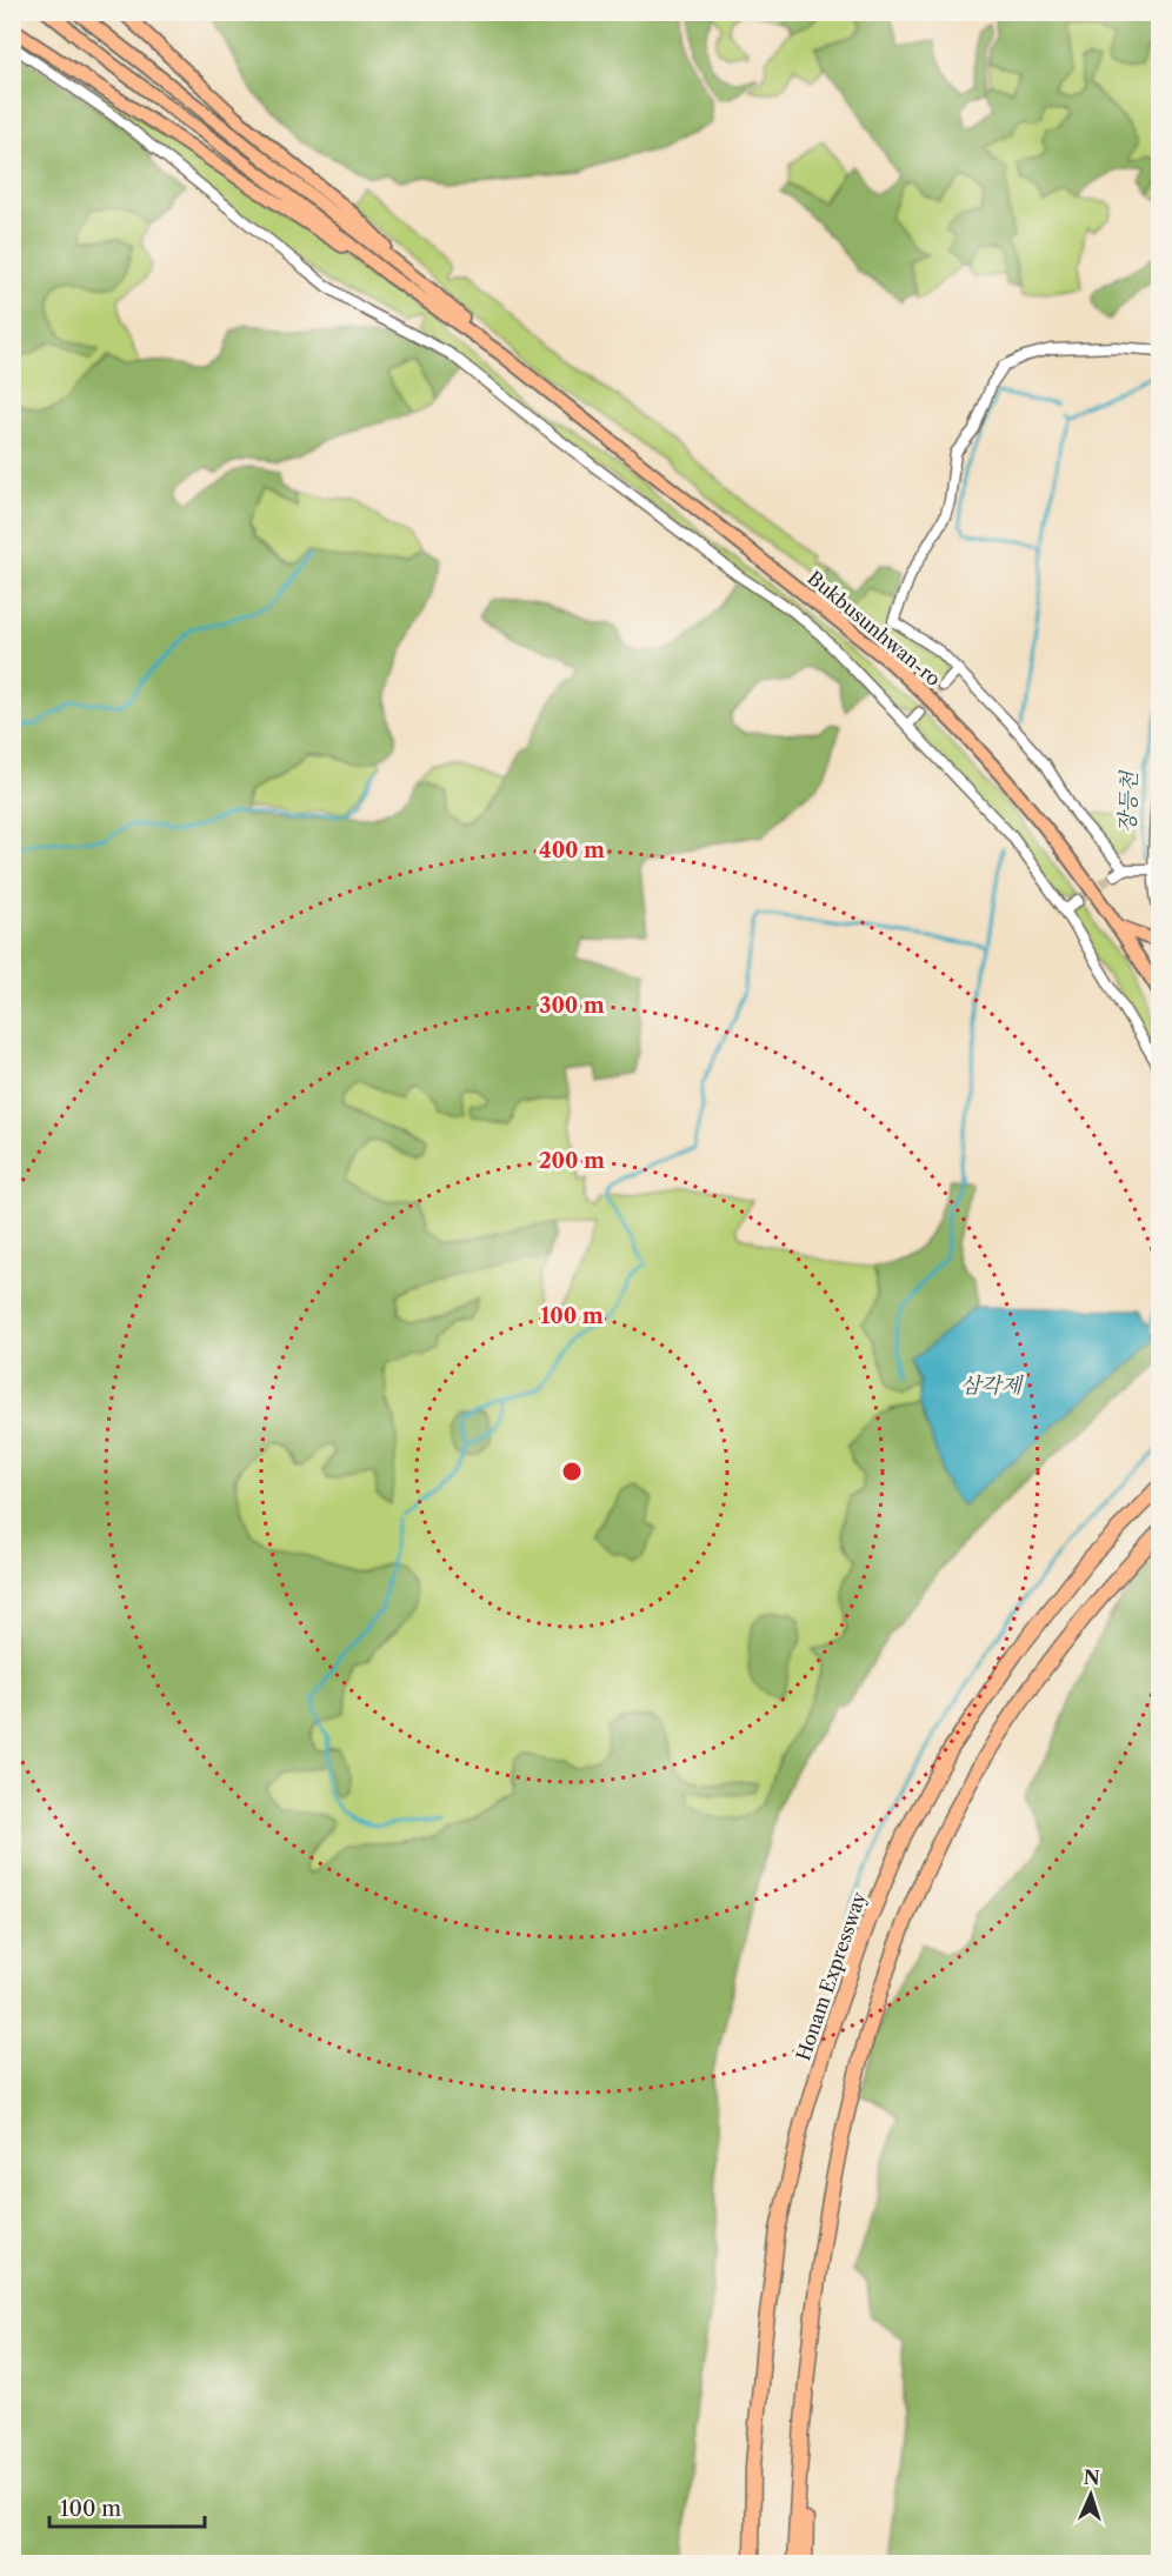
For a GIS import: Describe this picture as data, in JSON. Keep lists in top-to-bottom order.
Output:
{
  "streets": {
    "highway": ["Honam Expressway"],
    "main road": ["Bukbusunhwan-ro"]
  },
  "water": ["장등천", "삼각제"],
  "scale_bar": "100 m",
  "north": "top",
  "rings": [
    "400 m",
    "300 m",
    "200 m",
    "100 m"
  ]
}
